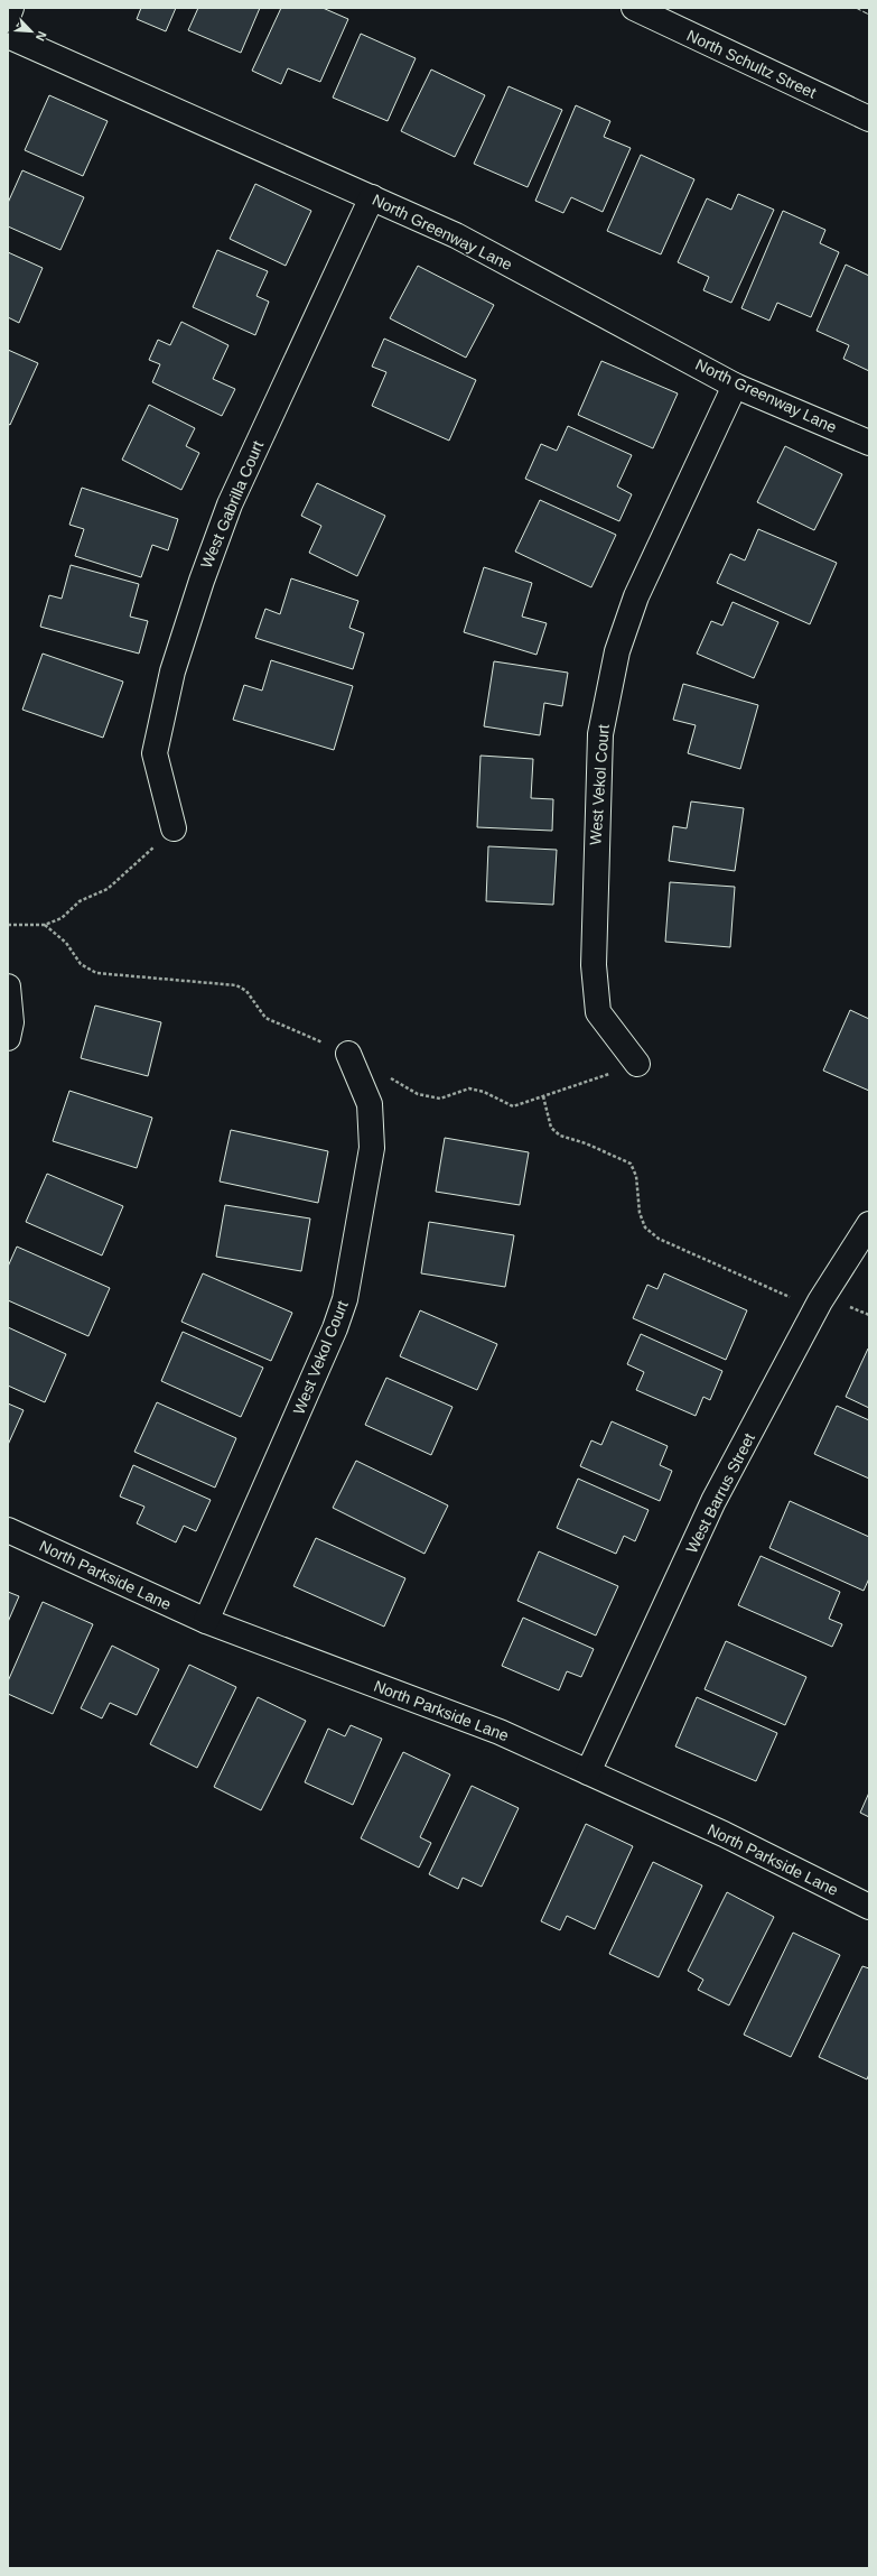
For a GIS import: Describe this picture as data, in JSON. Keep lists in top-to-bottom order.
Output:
{
  "streets": {
    "street": [
      "North Schultz Street",
      "North Greenway Lane",
      "West Gabrilla Court",
      "West Vekol Court",
      "West Barrus Street",
      "North Parkside Lane"
    ]
  },
  "crossings": [
    ["North Greenway Lane", "West Gabrilla Court"],
    ["North Greenway Lane", "West Vekol Court"],
    ["West Vekol Court", "North Parkside Lane"],
    ["West Barrus Street", "North Parkside Lane"]
  ],
  "north": "bottom right"
}
